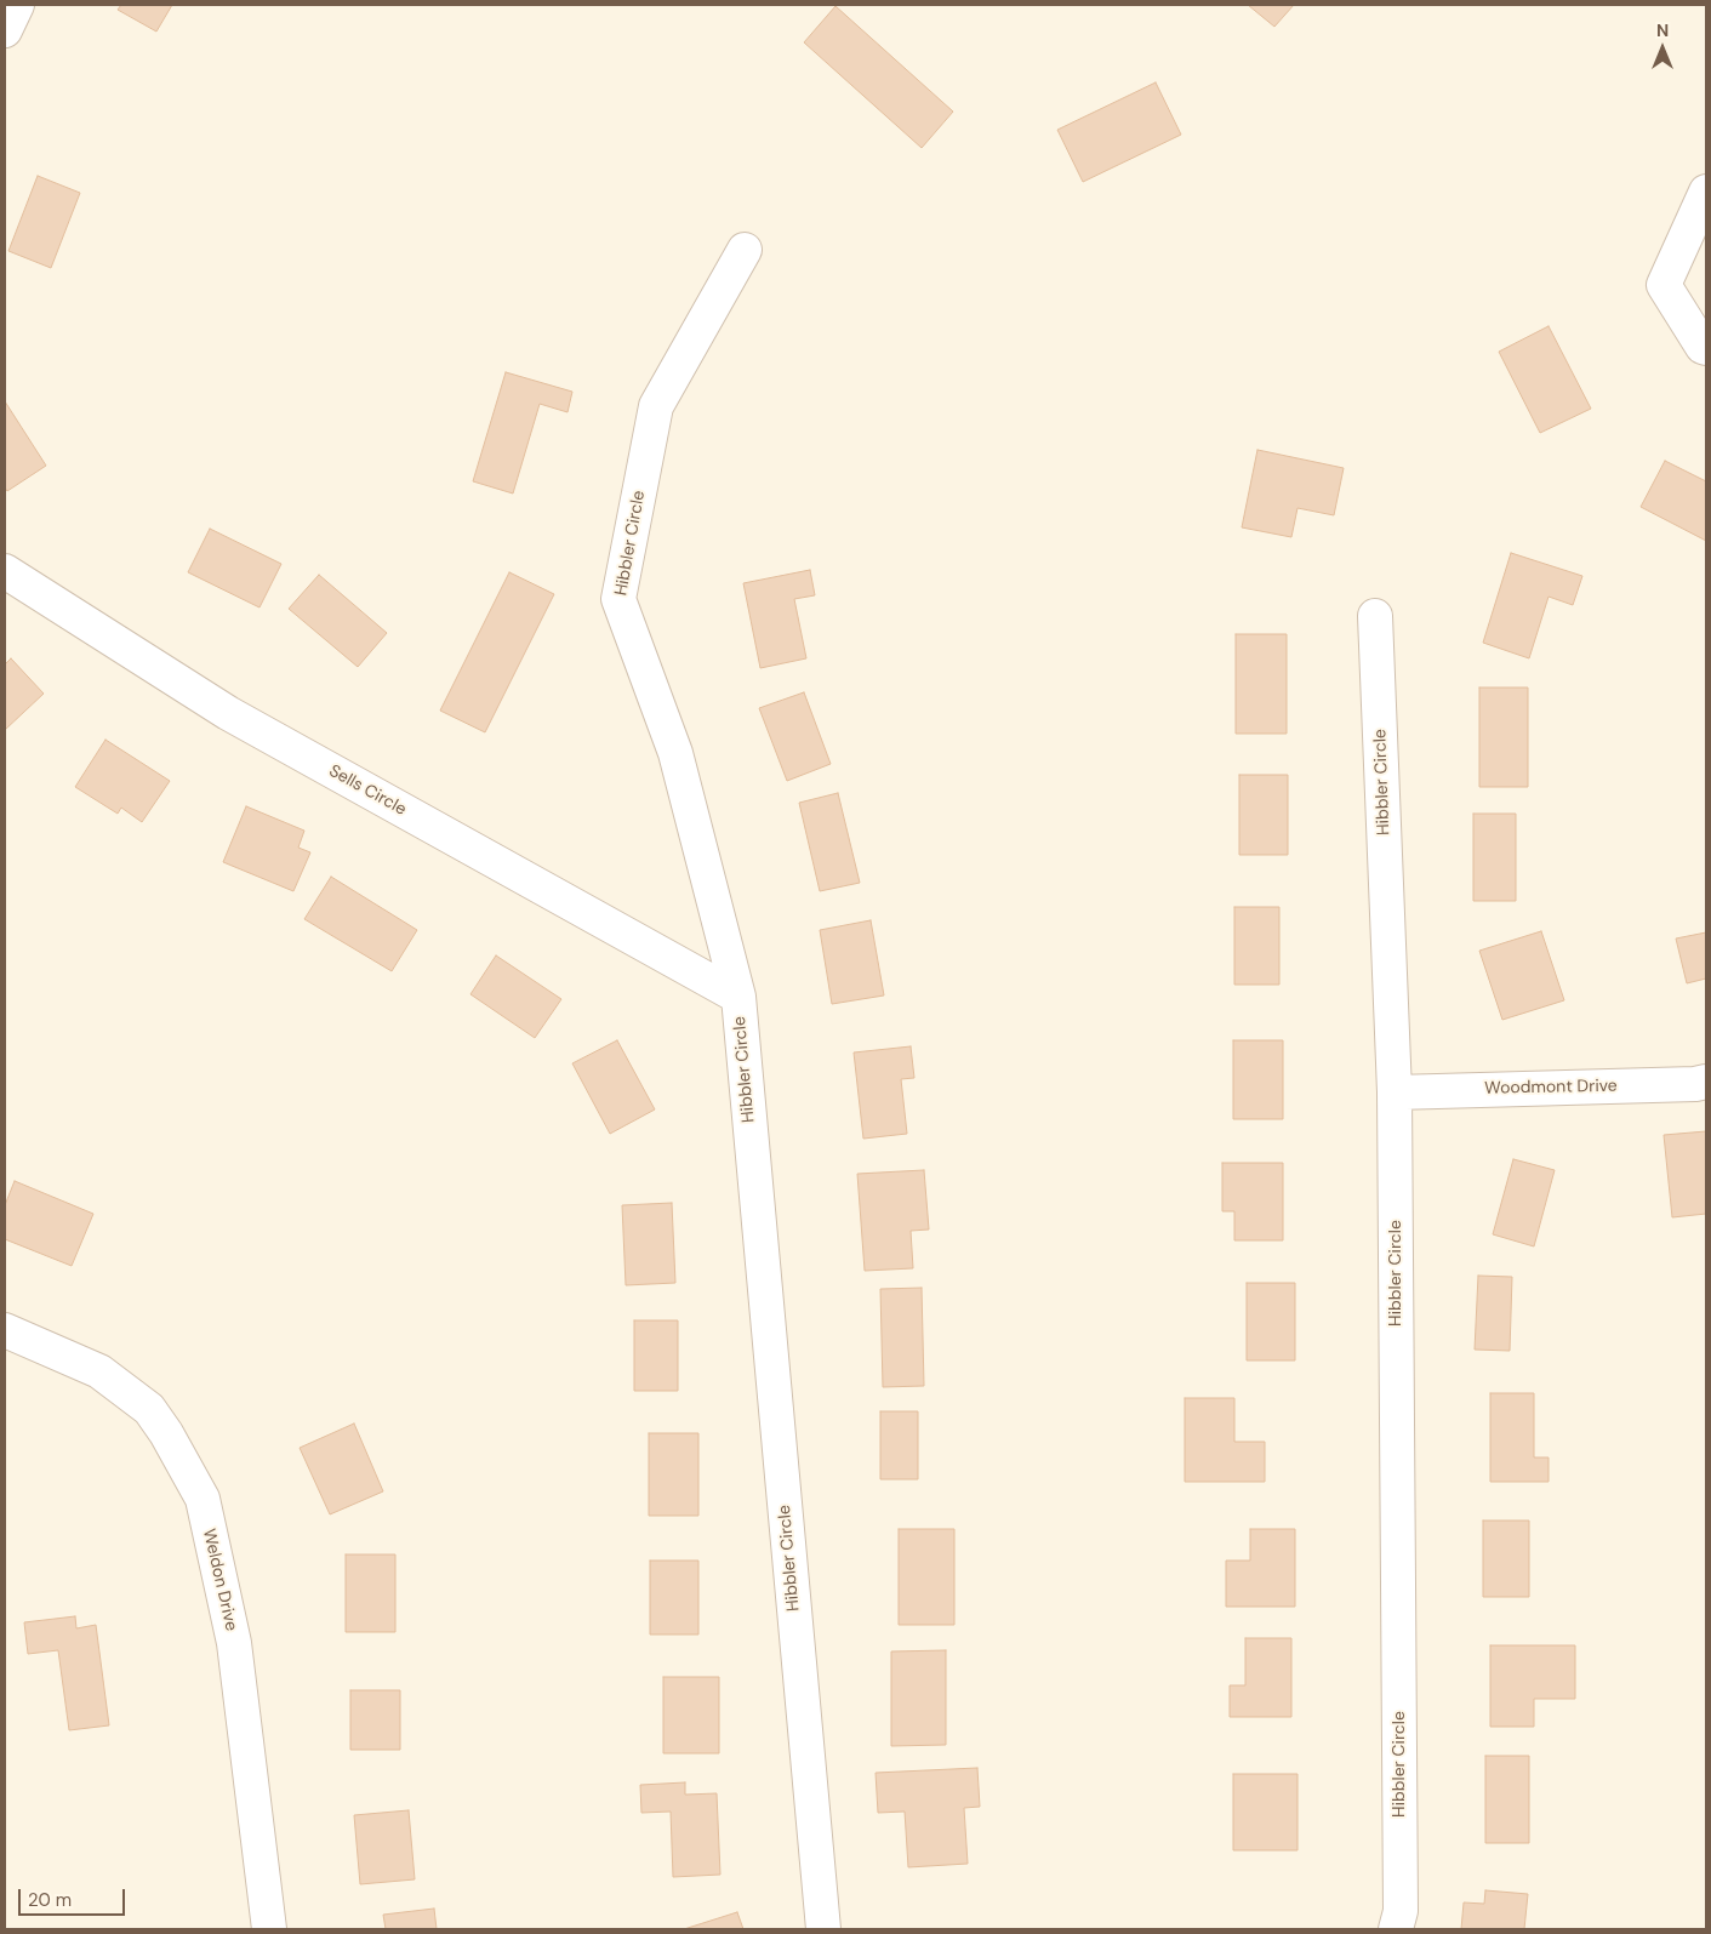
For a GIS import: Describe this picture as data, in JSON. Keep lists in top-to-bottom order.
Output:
{
  "streets": {
    "street": [
      "Hibbler Circle",
      "Sells Circle",
      "Woodmont Drive",
      "Weldon Drive"
    ]
  },
  "crossings": [
    ["Hibbler Circle", "Sells Circle"],
    ["Hibbler Circle", "Woodmont Drive"]
  ],
  "scale_bar": "20 m",
  "north": "top"
}
